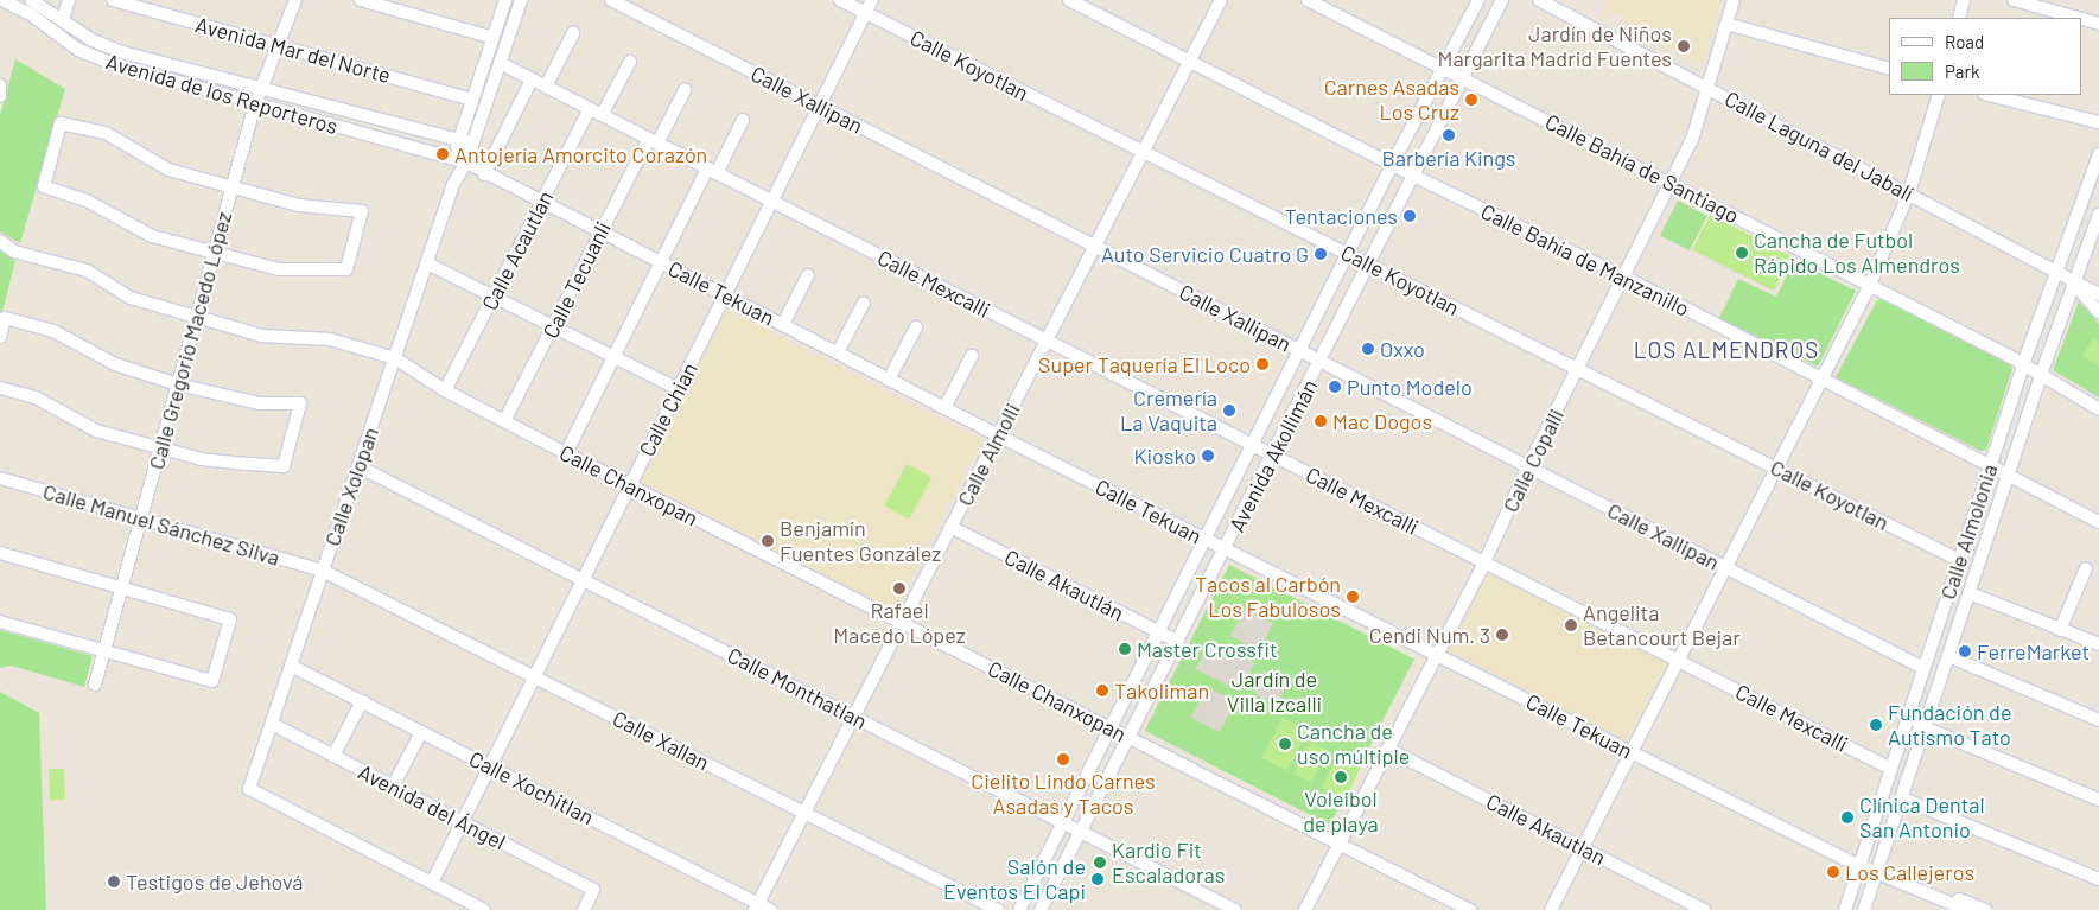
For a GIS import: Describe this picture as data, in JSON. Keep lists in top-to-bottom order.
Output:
{
  "streets": {
    "street": [
      "Avenida Mar del Norte",
      "Calle Koyotlan",
      "Avenida de los Reporteros",
      "Calle Xallipan",
      "Calle Laguna del Jabalí",
      "Calle Bahía de Santiago",
      "Calle Acautlan",
      "Calle Bahía de Manzanillo",
      "Calle Tecuanli",
      "Calle Mexcalli",
      "Calle Tekuan",
      "Calle Gregorio Macedo López",
      "Calle Chian",
      "Calle Almolli",
      "Avenida Akollimán",
      "Calle Copalli",
      "Calle Chanxopan",
      "Calle Xolopan",
      "Calle Manuel Sánchez Silva",
      "Calle Almolonia",
      "Calle Akautlán",
      "Calle Monthatlan",
      "Calle Xallan",
      "Calle Xochitlan",
      "Avenida del Ángel",
      "Calle Akautlan"
    ]
  },
  "crossings": [
    ["Avenida Mar del Norte", "Calle Gregorio Macedo López"],
    ["Avenida Mar del Norte", "Calle Xolopan"],
    ["Calle Koyotlan", "Calle Chian"],
    ["Calle Koyotlan", "Calle Almolli"],
    ["Calle Koyotlan", "Avenida Akollimán"],
    ["Calle Koyotlan", "Calle Copalli"],
    ["Calle Koyotlan", "Calle Almolonia"],
    ["Avenida de los Reporteros", "Calle Tekuan"],
    ["Avenida de los Reporteros", "Calle Gregorio Macedo López"],
    ["Avenida de los Reporteros", "Calle Xolopan"],
    ["Calle Xallipan", "Calle Chian"],
    ["Calle Xallipan", "Calle Almolli"],
    ["Calle Xallipan", "Avenida Akollimán"],
    ["Calle Xallipan", "Calle Copalli"],
    ["Calle Xallipan", "Calle Almolonia"],
    ["Calle Laguna del Jabalí", "Calle Copalli"],
    ["Calle Laguna del Jabalí", "Calle Almolonia"],
    ["Calle Bahía de Santiago", "Avenida Akollimán"],
    ["Calle Bahía de Santiago", "Calle Copalli"],
    ["Calle Bahía de Santiago", "Calle Almolonia"],
    ["Calle Acautlan", "Calle Mexcalli"],
    ["Calle Acautlan", "Calle Tekuan"],
    ["Calle Acautlan", "Calle Chanxopan"],
    ["Calle Bahía de Manzanillo", "Calle Almolli"],
    ["Calle Bahía de Manzanillo", "Avenida Akollimán"],
    ["Calle Bahía de Manzanillo", "Calle Copalli"],
    ["Calle Bahía de Manzanillo", "Calle Almolonia"],
    ["Calle Tecuanli", "Calle Mexcalli"],
    ["Calle Tecuanli", "Calle Tekuan"],
    ["Calle Tecuanli", "Calle Chanxopan"],
    ["Calle Mexcalli", "Calle Chian"],
    ["Calle Mexcalli", "Calle Almolli"],
    ["Calle Mexcalli", "Avenida Akollimán"],
    ["Calle Mexcalli", "Calle Copalli"],
    ["Calle Mexcalli", "Calle Xolopan"],
    ["Calle Mexcalli", "Calle Almolonia"],
    ["Calle Tekuan", "Calle Chian"],
    ["Calle Tekuan", "Calle Almolli"],
    ["Calle Tekuan", "Avenida Akollimán"],
    ["Calle Tekuan", "Calle Copalli"],
    ["Calle Tekuan", "Calle Xolopan"],
    ["Calle Tekuan", "Calle Almolonia"],
    ["Calle Gregorio Macedo López", "Calle Chanxopan"],
    ["Calle Gregorio Macedo López", "Calle Manuel Sánchez Silva"],
    ["Calle Chian", "Calle Chanxopan"],
    ["Calle Chian", "Calle Xolopan"],
    ["Calle Chian", "Calle Monthatlan"],
    ["Calle Chian", "Calle Xallan"],
    ["Calle Chian", "Calle Xochitlan"],
    ["Calle Chian", "Avenida del Ángel"],
    ["Calle Almolli", "Calle Chanxopan"],
    ["Calle Almolli", "Calle Akautlán"],
    ["Calle Almolli", "Calle Monthatlan"],
    ["Calle Almolli", "Calle Xallan"],
    ["Calle Almolli", "Calle Xochitlan"],
    ["Avenida Akollimán", "Calle Chanxopan"],
    ["Avenida Akollimán", "Calle Akautlán"],
    ["Avenida Akollimán", "Calle Monthatlan"],
    ["Calle Copalli", "Calle Chanxopan"],
    ["Calle Copalli", "Calle Akautlan"],
    ["Calle Chanxopan", "Calle Xolopan"],
    ["Calle Xolopan", "Calle Manuel Sánchez Silva"],
    ["Calle Xolopan", "Calle Monthatlan"],
    ["Calle Xolopan", "Calle Xallan"],
    ["Calle Xolopan", "Calle Xochitlan"],
    ["Calle Xolopan", "Avenida del Ángel"],
    ["Calle Manuel Sánchez Silva", "Calle Xallan"]
  ],
  "districts": ["LOS ALMENDROS"],
  "parks": ["Jardín de Villa Izcalli"],
  "places": [
    "Jardín de Niños Margarita Madrid Fuentes",
    "Carnes Asadas Los Cruz",
    "Barbería Kings",
    "Antojería Amorcito Corazón",
    "Tentaciones",
    "Cancha de Futbol Rápido Los Almendros",
    "Auto Servicio Cuatro G",
    "Oxxo",
    "Super Taquería El Loco",
    "Punto Modelo",
    "Cremería La Vaquita",
    "Mac Dogos",
    "Kiosko",
    "Benjamín Fuentes González",
    "Rafael Macedo López",
    "Tacos al Carbón Los Fabulosos",
    "Angelita Betancourt Bejar",
    "Cendi Num. 3",
    "Master Crossfit",
    "FerreMarket",
    "Takoliman",
    "Fundación de Autismo Tato",
    "Cancha de uso múltiple",
    "Cielito Lindo Carnes Asadas y Tacos",
    "Voleibol de playa",
    "Clínica Dental San Antonio",
    "Kardio Fit Escaladoras",
    "Los Callejeros",
    "Salón de Eventos El Capi",
    "Testigos de Jehová"
  ],
  "legend": ["Road", "Park"]
}
